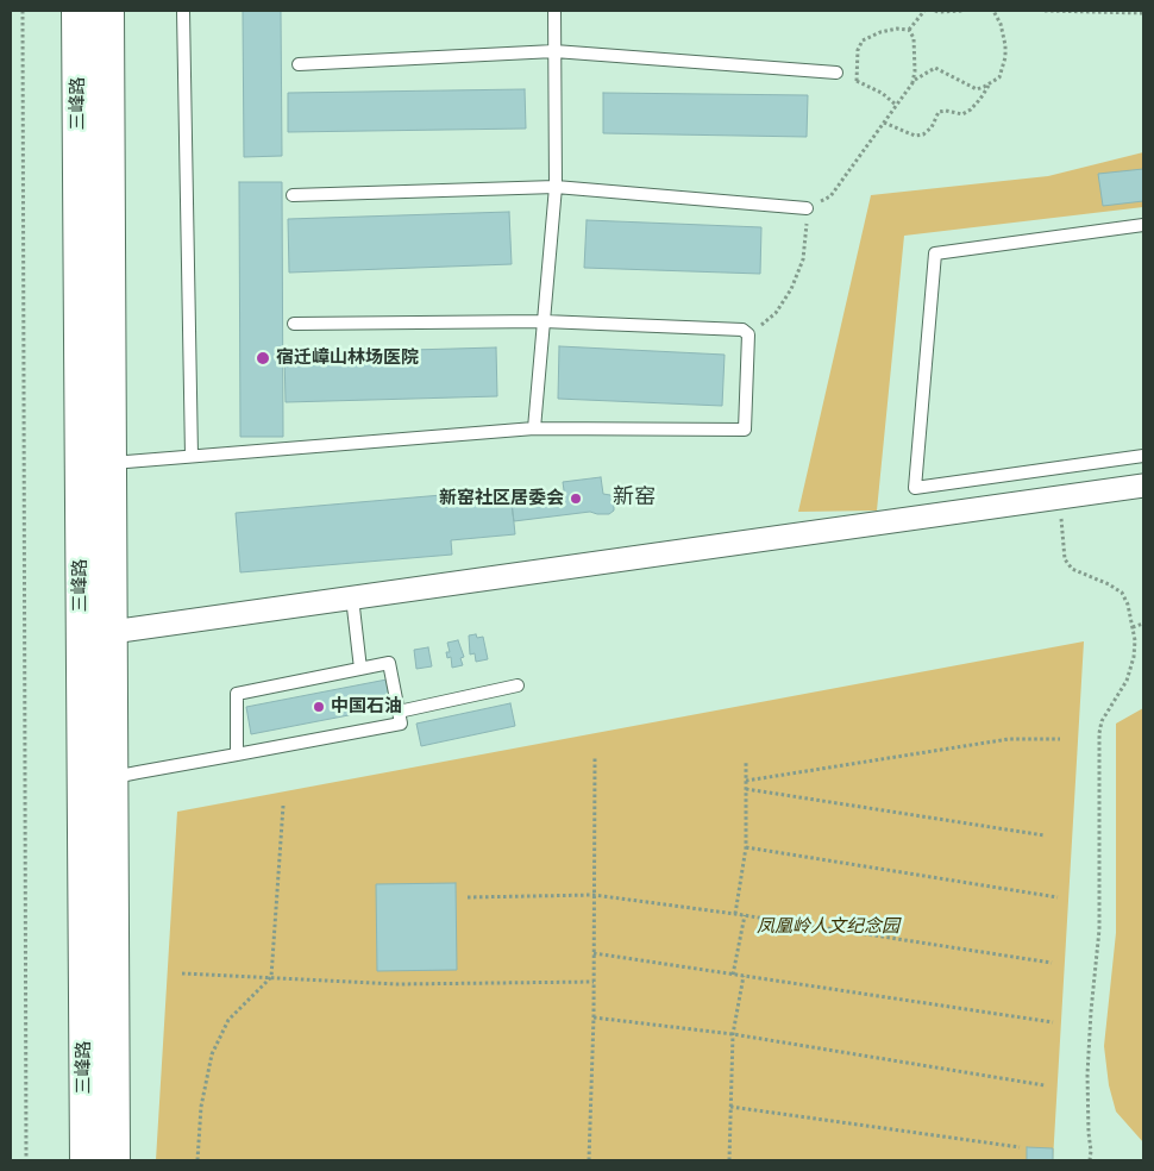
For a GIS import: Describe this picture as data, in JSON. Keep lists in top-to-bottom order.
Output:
{
  "streets": {
    "main road": ["三峰路"]
  },
  "districts": ["新窑"],
  "parks": ["凤凰岭人文纪念园"],
  "places": ["宿迁嶂山林场医院", "新窑社区居委会", "中国石油"]
}
